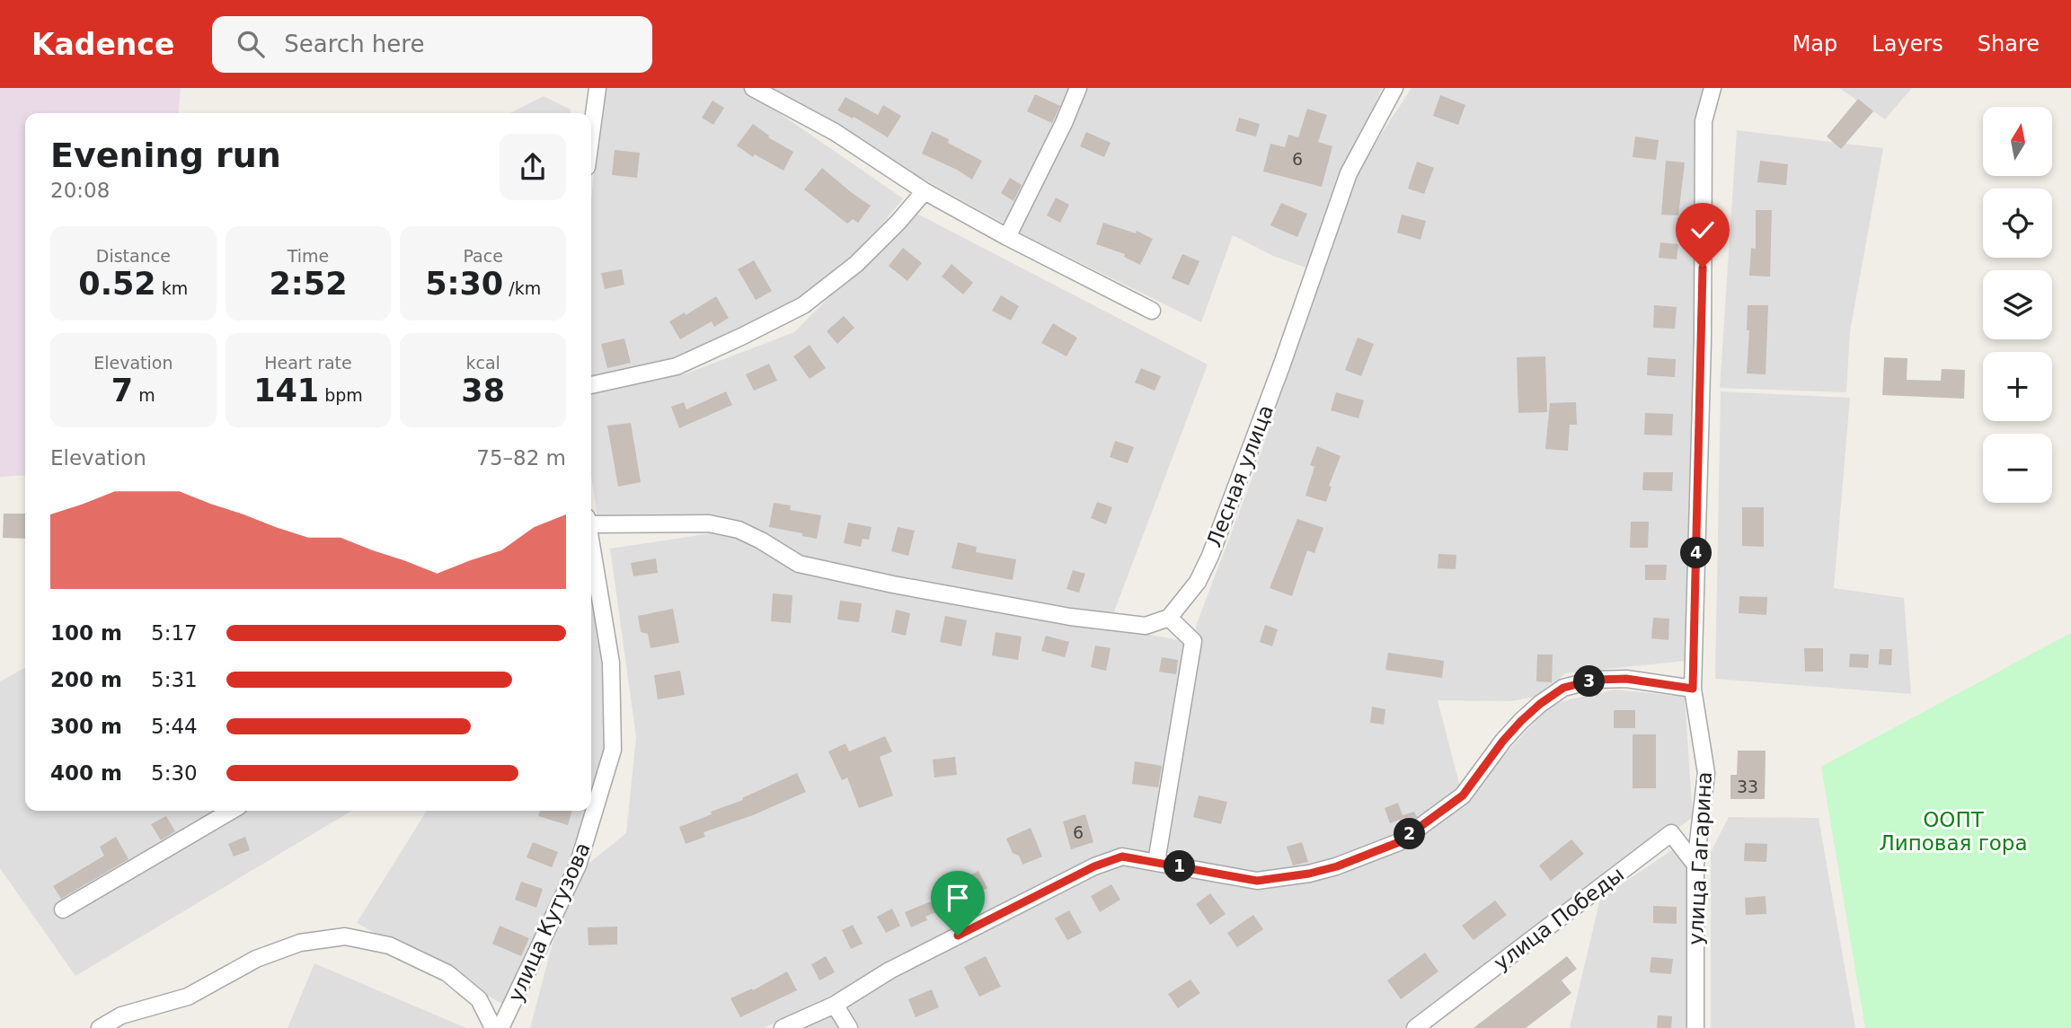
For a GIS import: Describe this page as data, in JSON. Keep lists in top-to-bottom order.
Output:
{
  "streets": {
    "street": [
      "Лесная улица",
      "улица Гагарина",
      "улица Победы",
      "улица Кутузова"
    ]
  },
  "crossings": [
    ["улица Гагарина", "улица Победы"]
  ],
  "parks": ["ООПТ Липовая гора"],
  "house_numbers": ["6", "33", "6"],
  "north": "top",
  "page": {
    "header": "Kadence",
    "search": "Search here",
    "nav": ["Map", "Layers", "Share"],
    "map_buttons": ["+", "−"],
    "heading": ["Evening run", "20:08"],
    "stats": [
      ["Distance", "0.52 km"],
      ["Time", "2:52"],
      ["Pace", "5:30 /km"],
      ["Elevation", "7 m"],
      ["Heart rate", "141 bpm"],
      ["kcal", "38"]
    ],
    "chart": ["Elevation", "75–82 m"],
    "pins": [
      "4",
      "3",
      "2",
      "1"
    ],
    "list": [
      {
        "name": "100 m",
        "note": "5:17"
      },
      {
        "name": "200 m",
        "note": "5:31"
      },
      {
        "name": "300 m",
        "note": "5:44"
      },
      {
        "name": "400 m",
        "note": "5:30"
      }
    ]
  }
}
